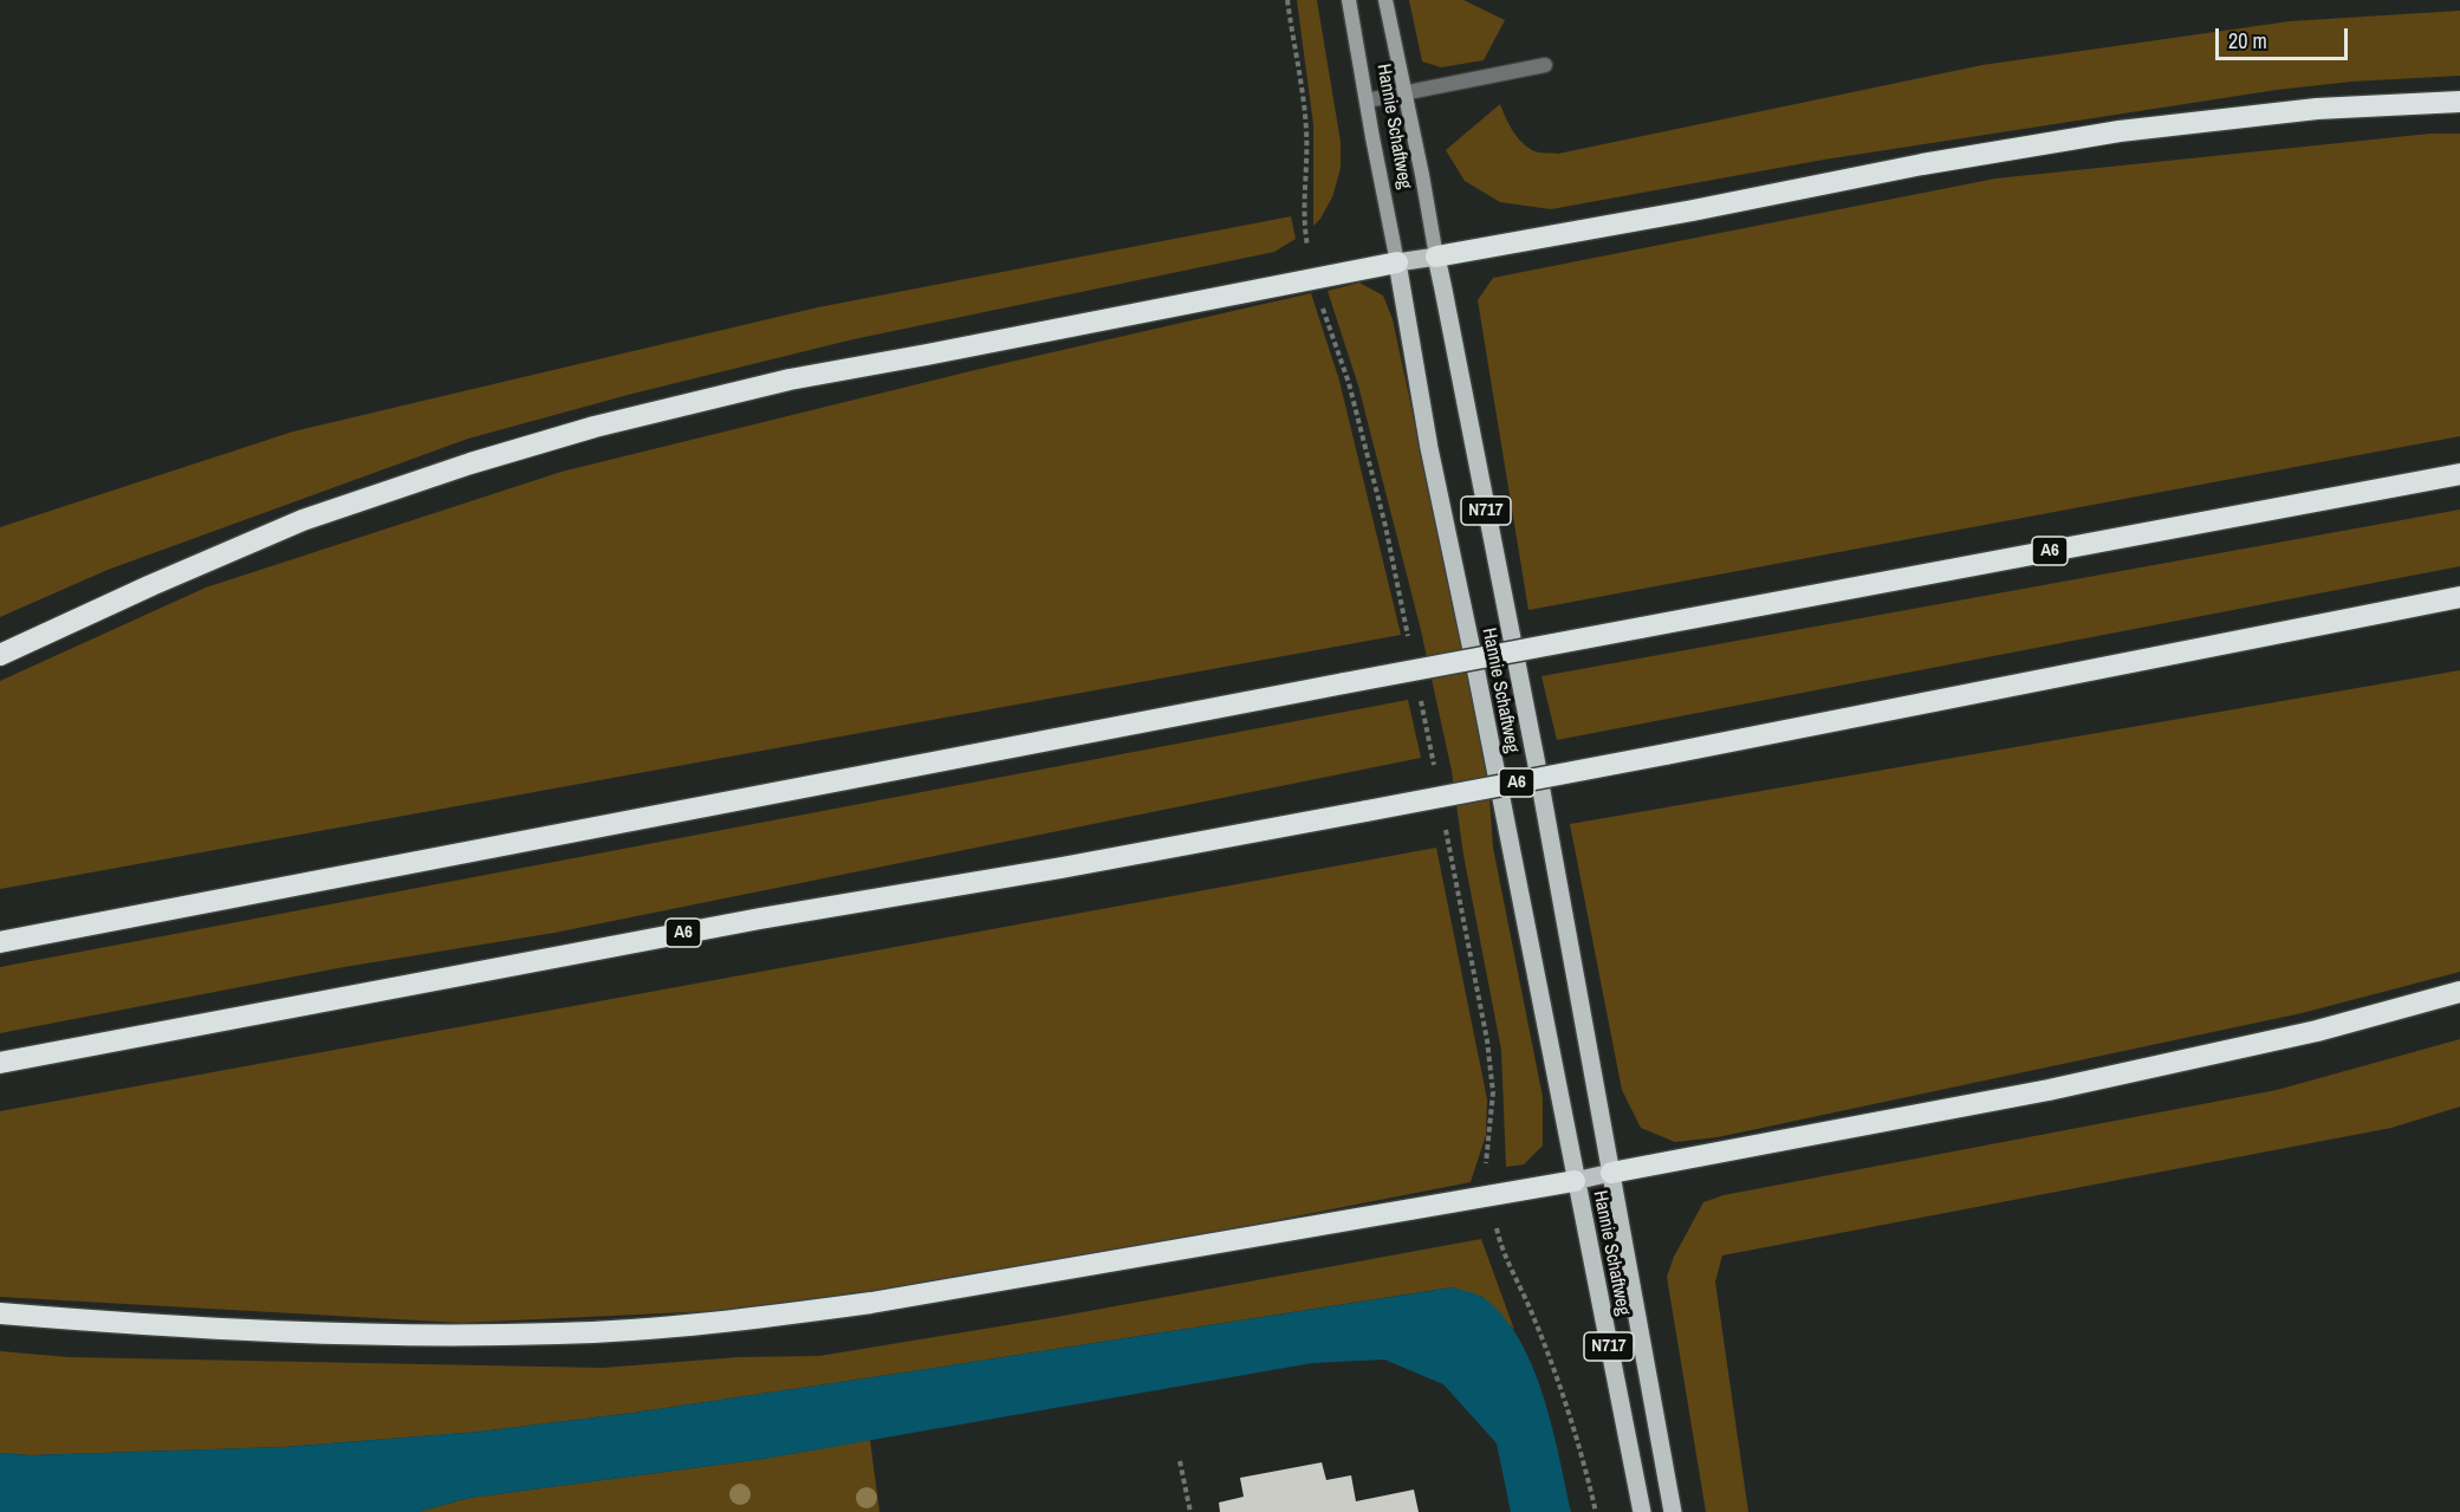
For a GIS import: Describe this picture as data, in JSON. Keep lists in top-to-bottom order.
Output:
{
  "streets": {
    "highway": ["A6"],
    "main road": ["Hannie Schaftweg", "N717"]
  },
  "scale_bar": "20 m"
}
